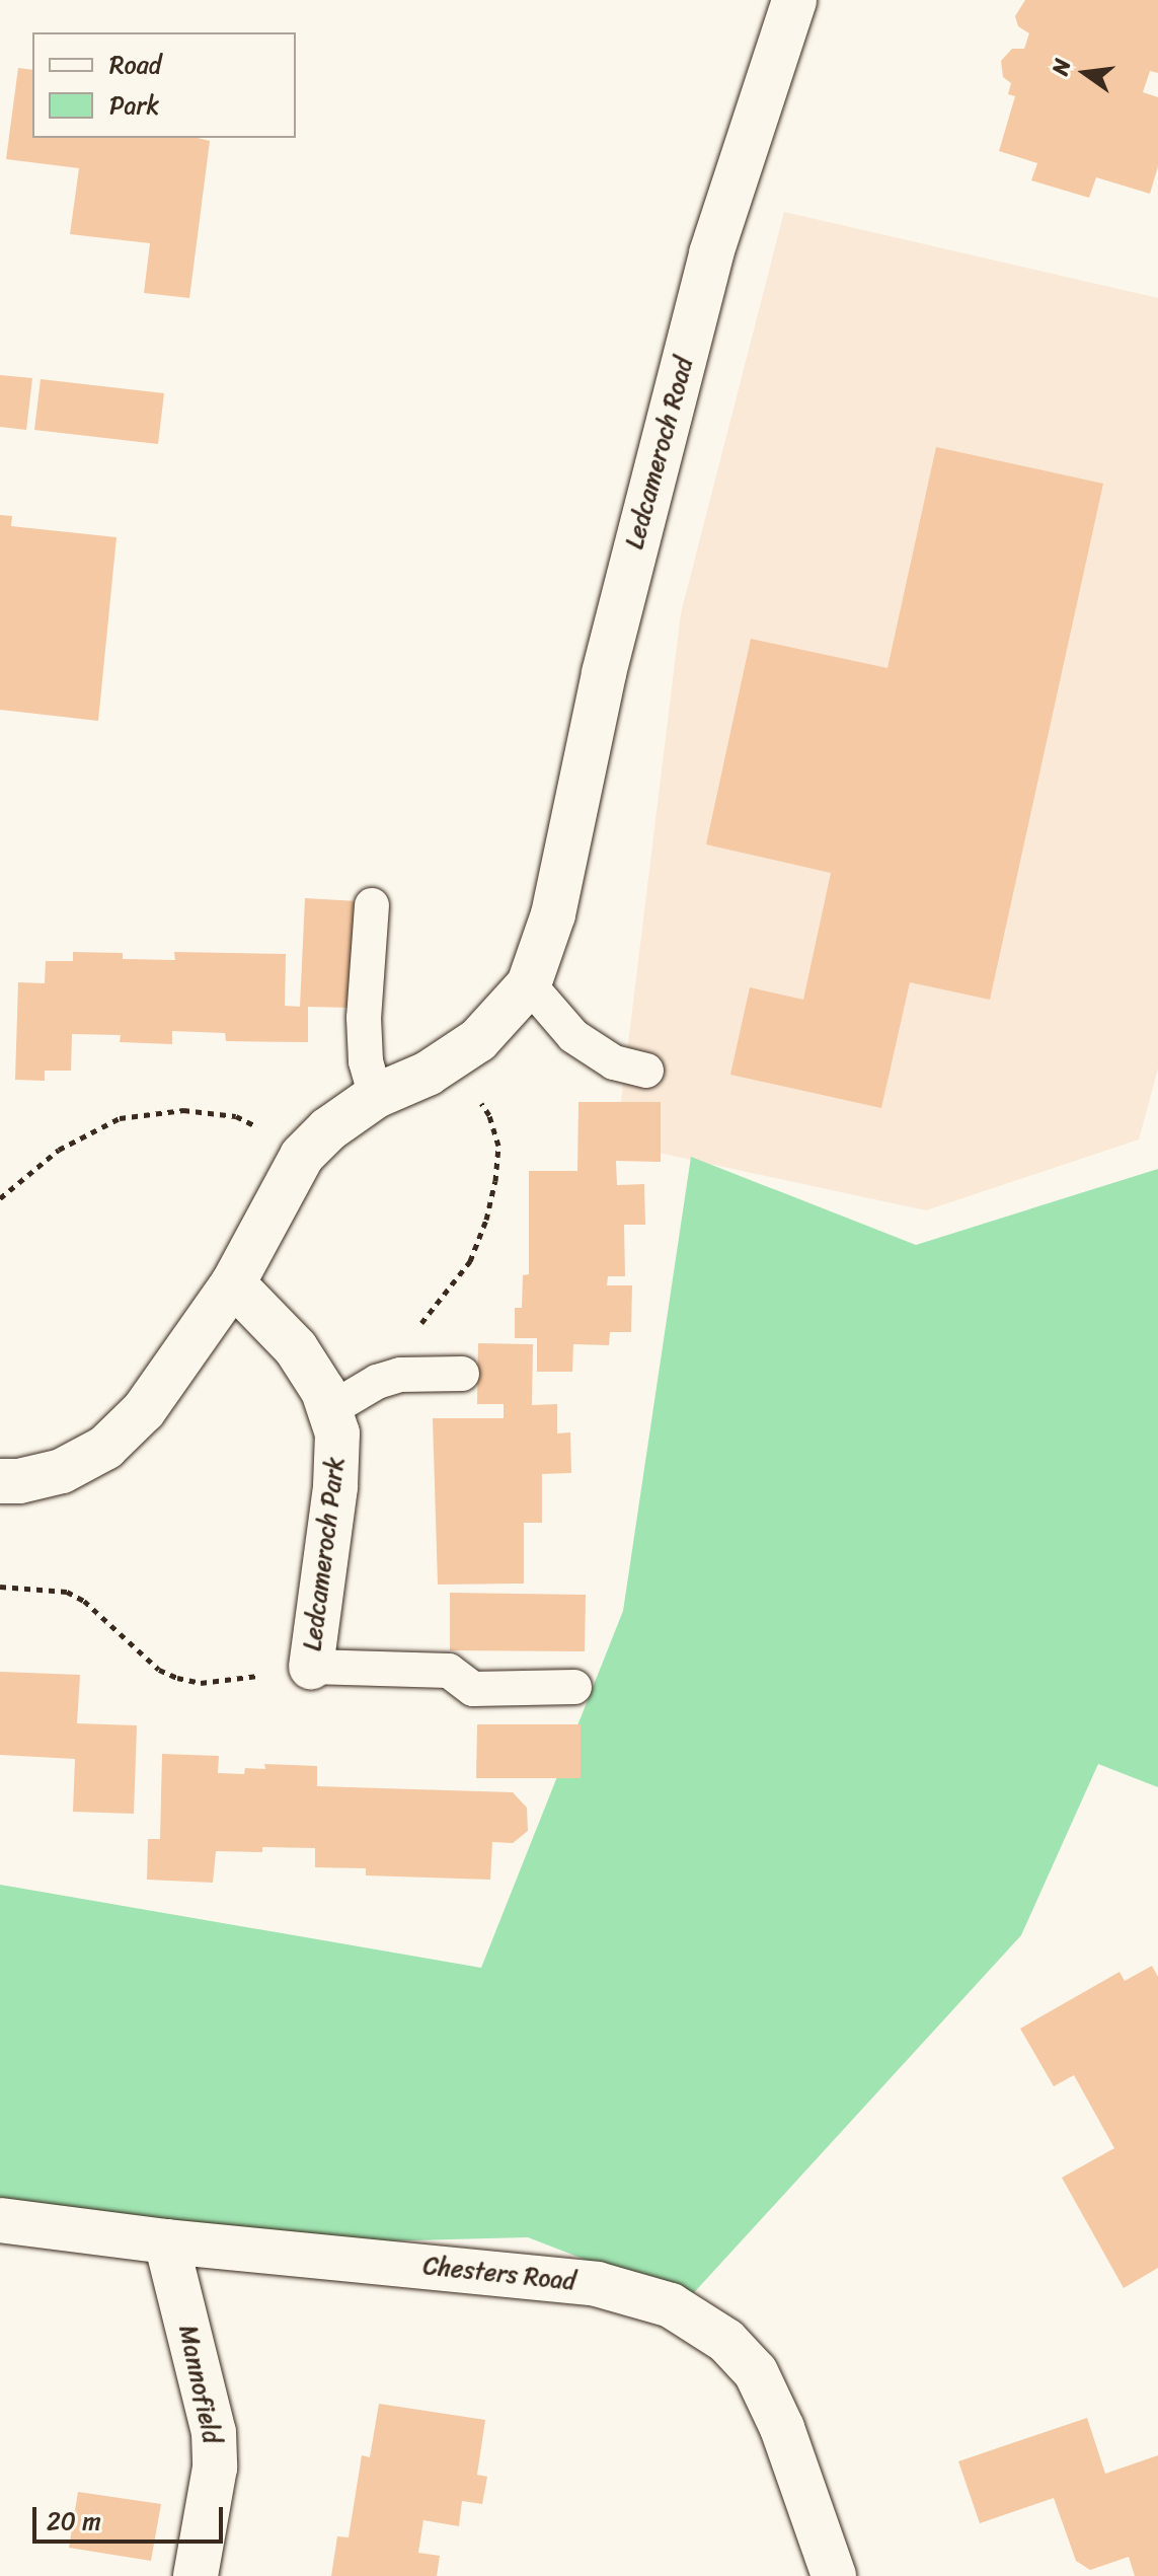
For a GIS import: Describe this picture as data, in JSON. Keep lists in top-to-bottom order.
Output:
{
  "streets": {
    "street": [
      "Ledcameroch Road",
      "Ledcameroch Park",
      "Chesters Road",
      "Mannofield"
    ]
  },
  "crossings": [
    ["Chesters Road", "Mannofield"]
  ],
  "legend": ["Road", "Park"],
  "scale_bar": "20 m",
  "north": "left"
}
